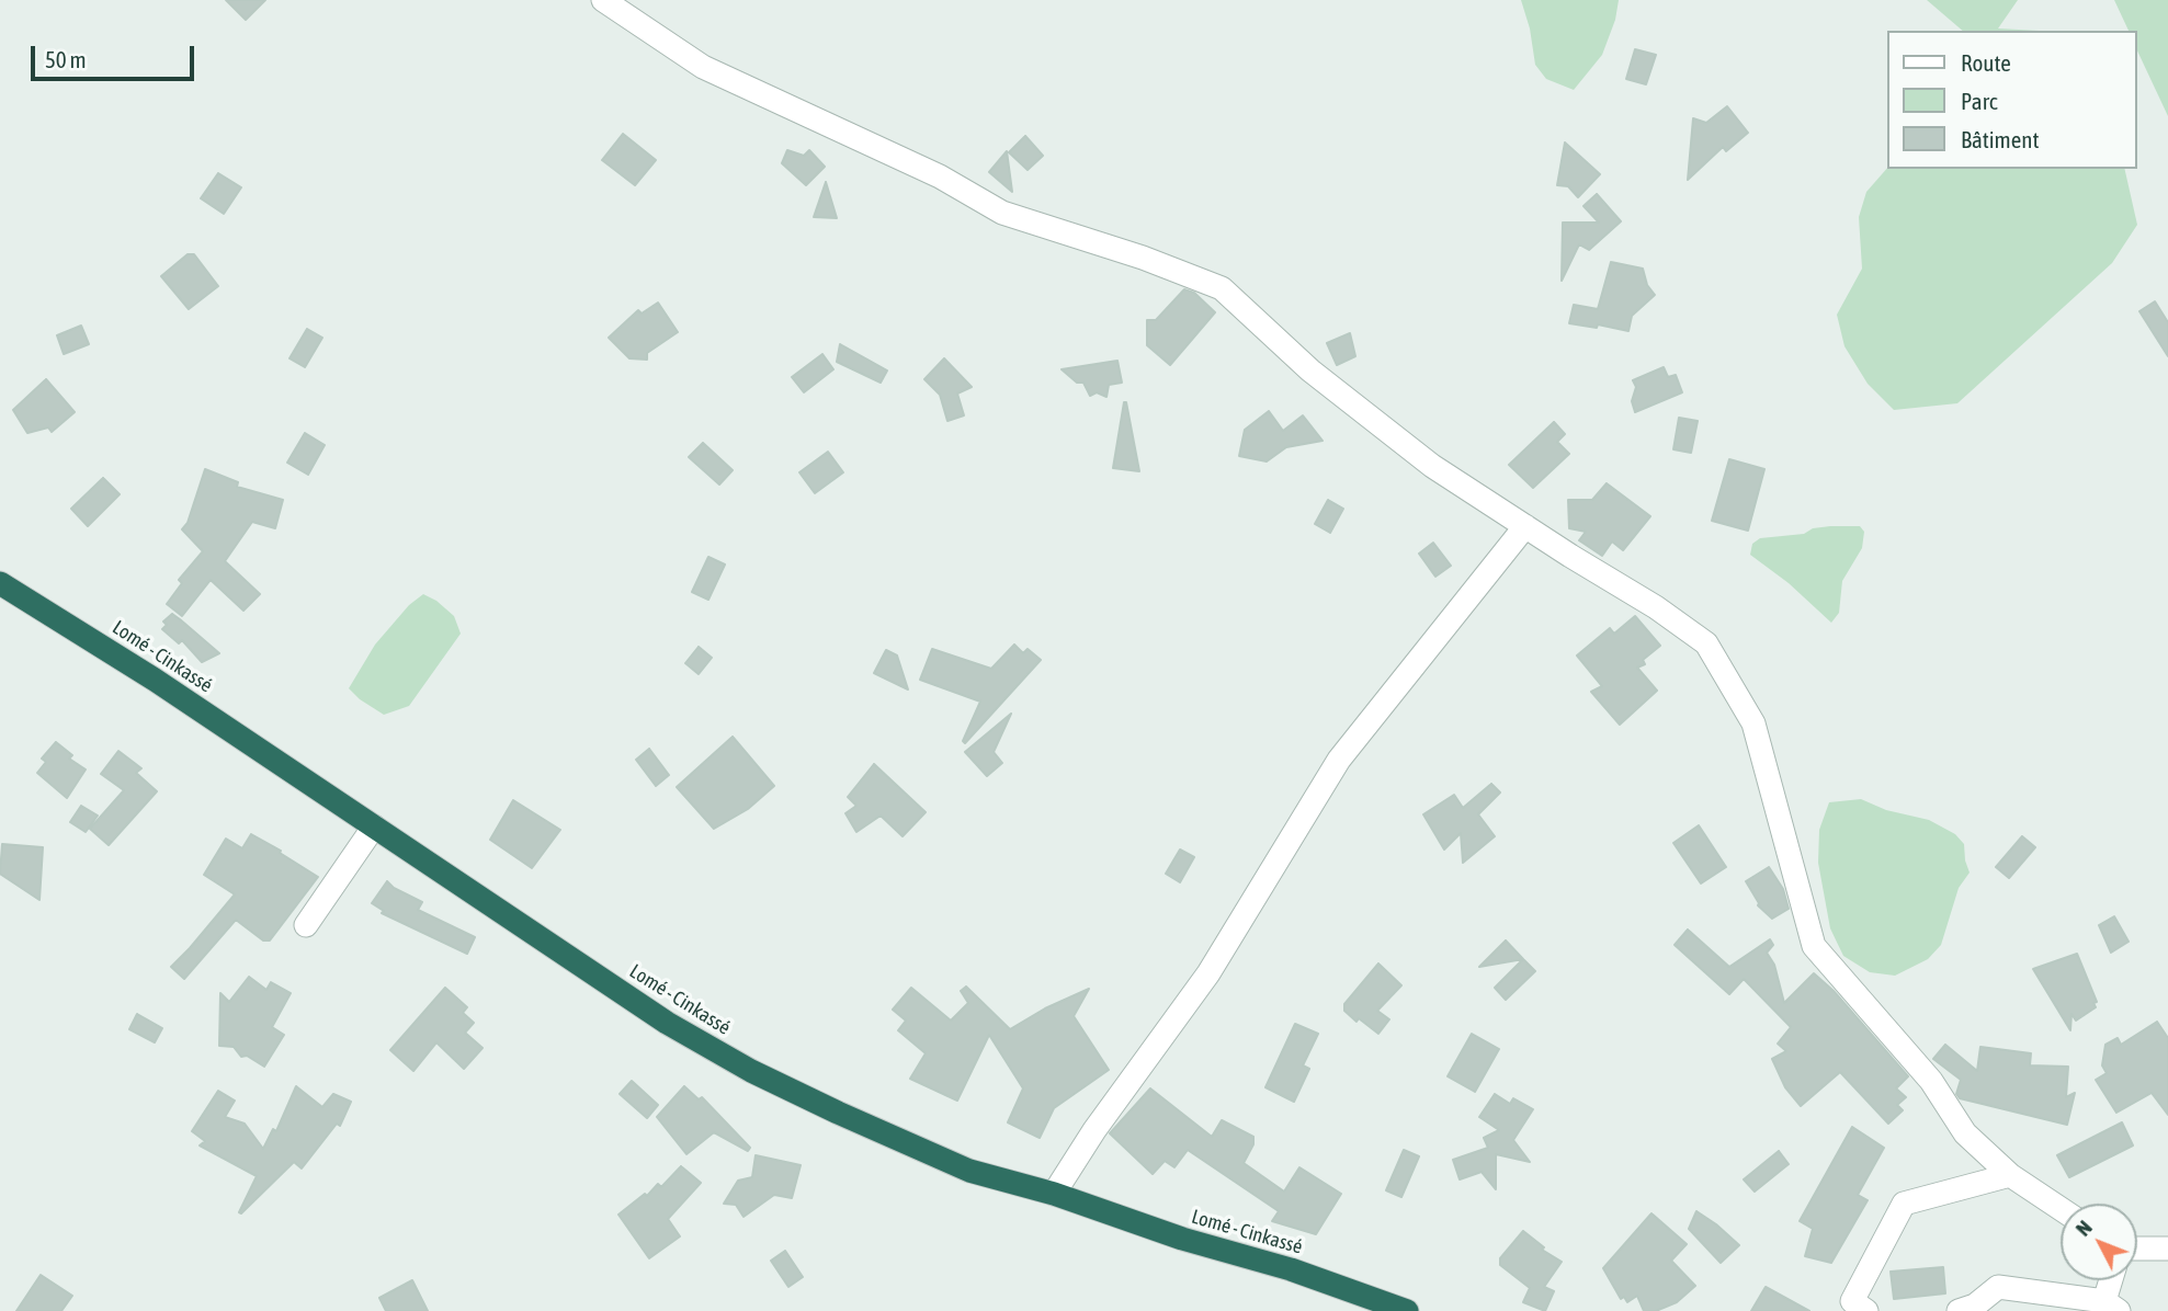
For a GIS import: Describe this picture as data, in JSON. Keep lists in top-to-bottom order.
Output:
{
  "streets": {
    "highway": ["Lomé - Cinkassé"]
  },
  "legend": ["Route", "Parc", "Bâtiment"],
  "scale_bar": "50 m",
  "north": "top left"
}
